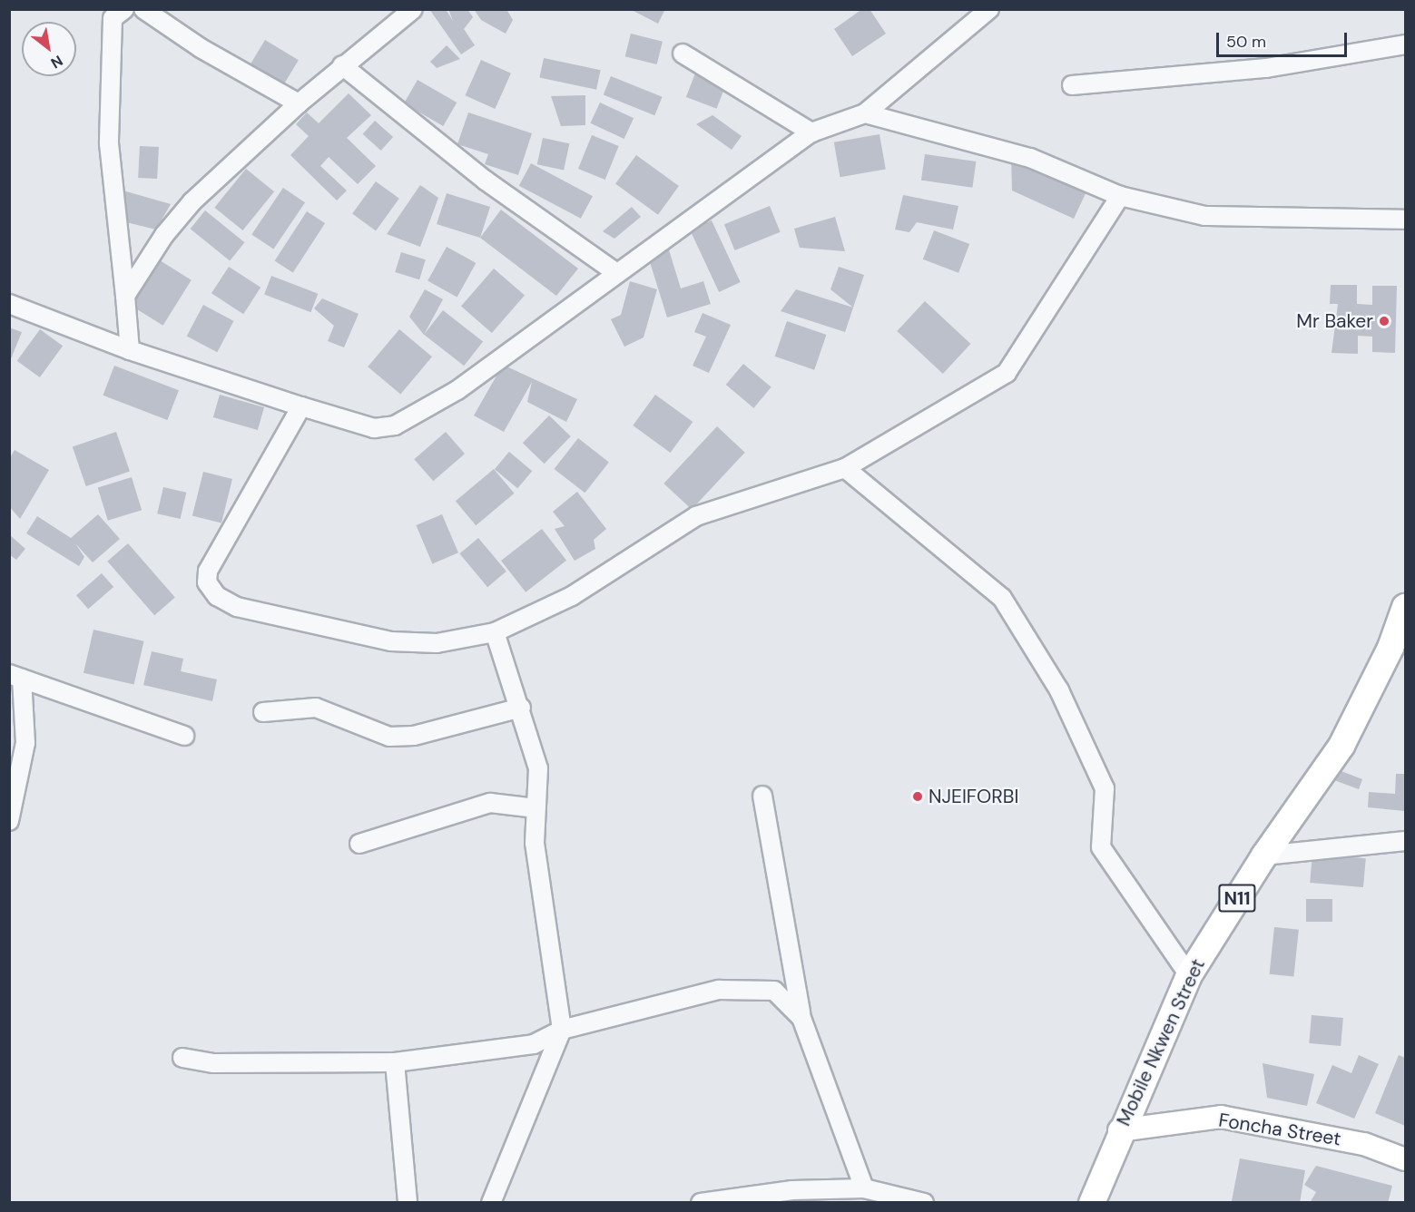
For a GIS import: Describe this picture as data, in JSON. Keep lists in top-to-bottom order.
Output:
{
  "streets": {
    "highway": ["N11", "Mobile Nkwen Street"],
    "main road": ["Foncha Street"]
  },
  "crossings": [
    ["Mobile Nkwen Street", "Foncha Street"]
  ],
  "places": ["Mr Baker", "NJEIFORBI"],
  "scale_bar": "50 m",
  "north": "bottom right"
}
